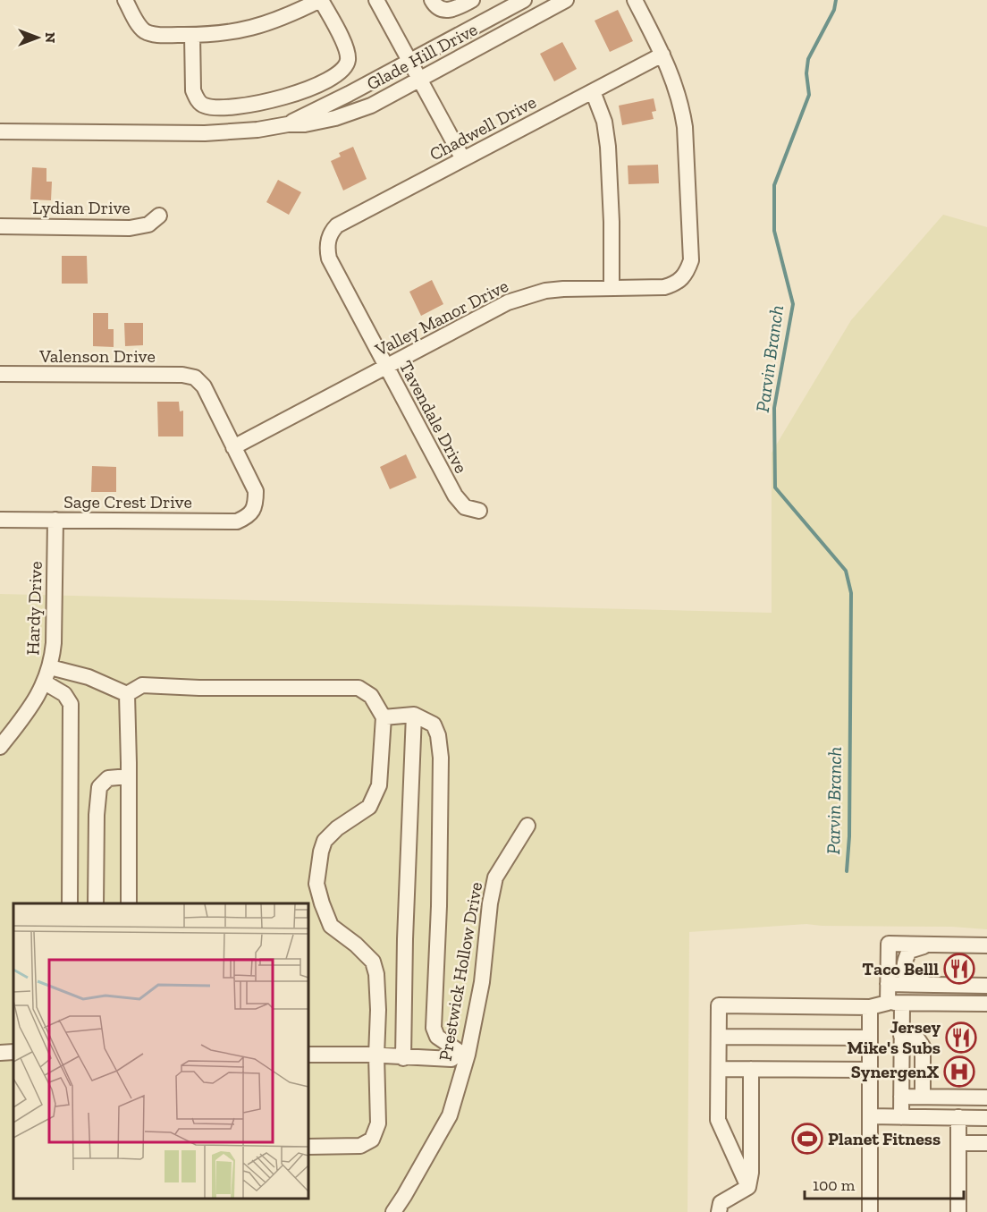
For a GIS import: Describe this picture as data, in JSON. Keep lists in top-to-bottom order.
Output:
{
  "streets": {
    "street": [
      "Glade Hill Drive",
      "Chadwell Drive",
      "Lydian Drive",
      "Valley Manor Drive",
      "Valenson Drive",
      "Tavendale Drive",
      "Sage Crest Drive",
      "Hardy Drive",
      "Prestwick Hollow Drive"
    ]
  },
  "crossings": [
    ["Chadwell Drive", "Valley Manor Drive"],
    ["Chadwell Drive", "Tavendale Drive"],
    ["Valley Manor Drive", "Valenson Drive"],
    ["Valley Manor Drive", "Tavendale Drive"],
    ["Valley Manor Drive", "Sage Crest Drive"],
    ["Valenson Drive", "Sage Crest Drive"],
    ["Sage Crest Drive", "Hardy Drive"]
  ],
  "water": ["Parvin Branch"],
  "places": {
    "restaurant": ["Taco Belll", "Jersey Mike's Subs"],
    "hospital": ["SynergenX"],
    "sports": ["Planet Fitness"]
  },
  "scale_bar": "100 m",
  "north": "right"
}
